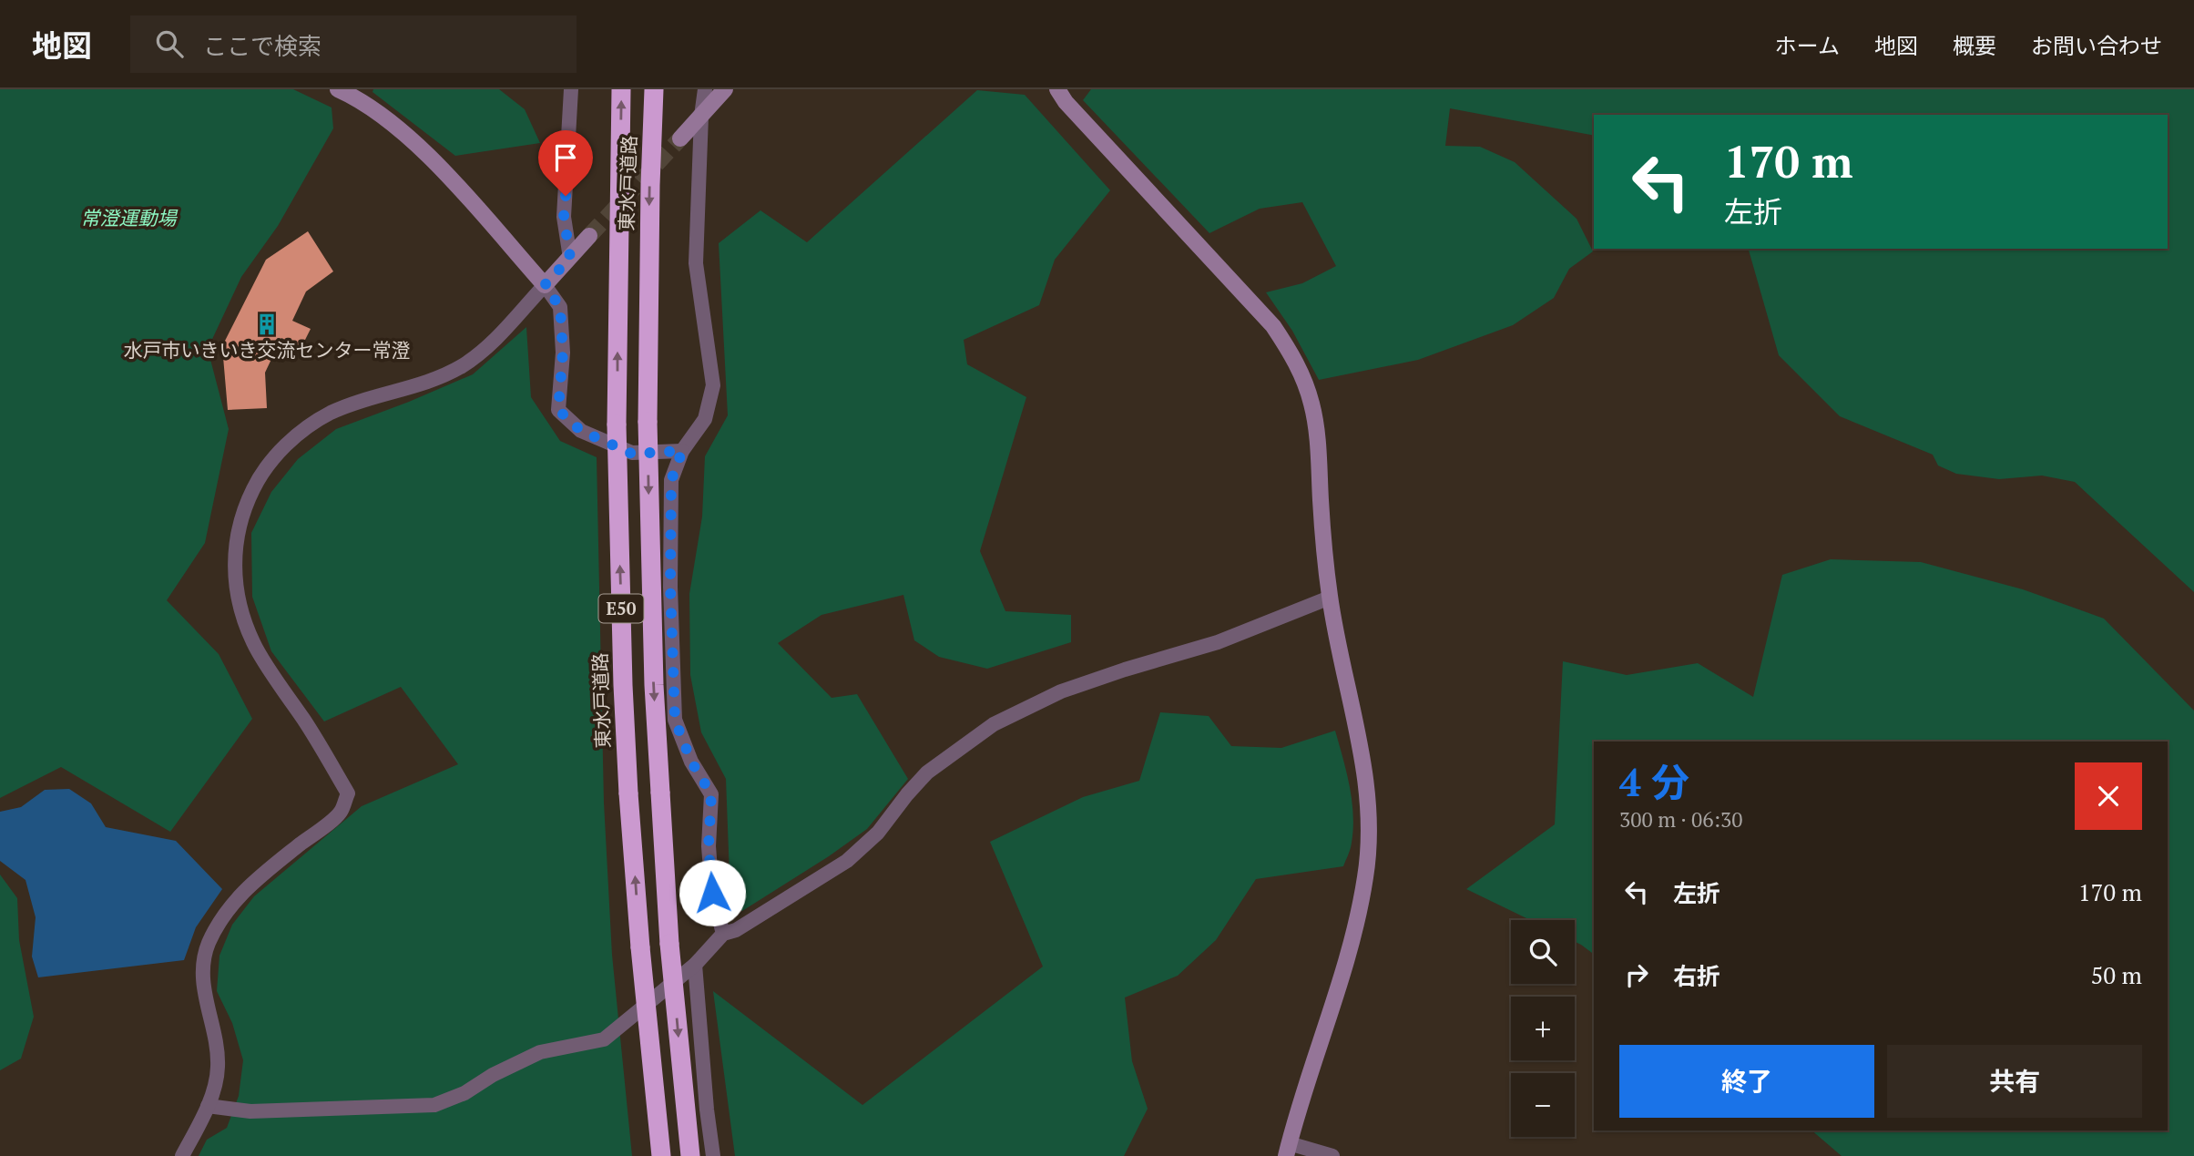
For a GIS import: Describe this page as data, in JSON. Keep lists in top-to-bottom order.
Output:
{
  "streets": {
    "highway": ["東水戸道路", "E50"]
  },
  "parks": ["常澄運動場"],
  "places": {
    "building": ["水戸市いきいき交流センター常澄"]
  },
  "page": {
    "header": "地図",
    "search": "ここで検索",
    "nav": [
      "ホーム",
      "地図",
      "概要",
      "お問い合わせ"
    ],
    "turn": ["170 m", "左折"],
    "heading": ["4 分", "300 m · 06:30"],
    "list": [
      {
        "name": "左折",
        "value": "170 m"
      },
      {
        "name": "右折",
        "value": "50 m"
      }
    ],
    "map_buttons": ["+", "−"],
    "buttons": ["終了", "共有"]
  }
}
